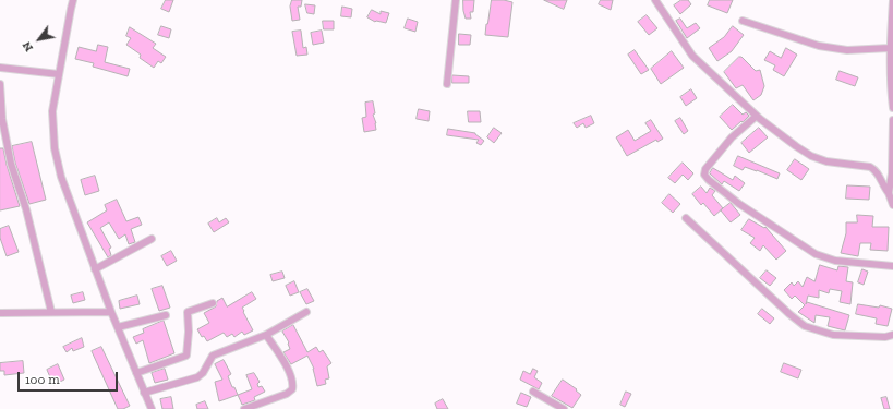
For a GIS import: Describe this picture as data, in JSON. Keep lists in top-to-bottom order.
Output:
{
  "scale_bar": "100 m",
  "north": "bottom left"
}
